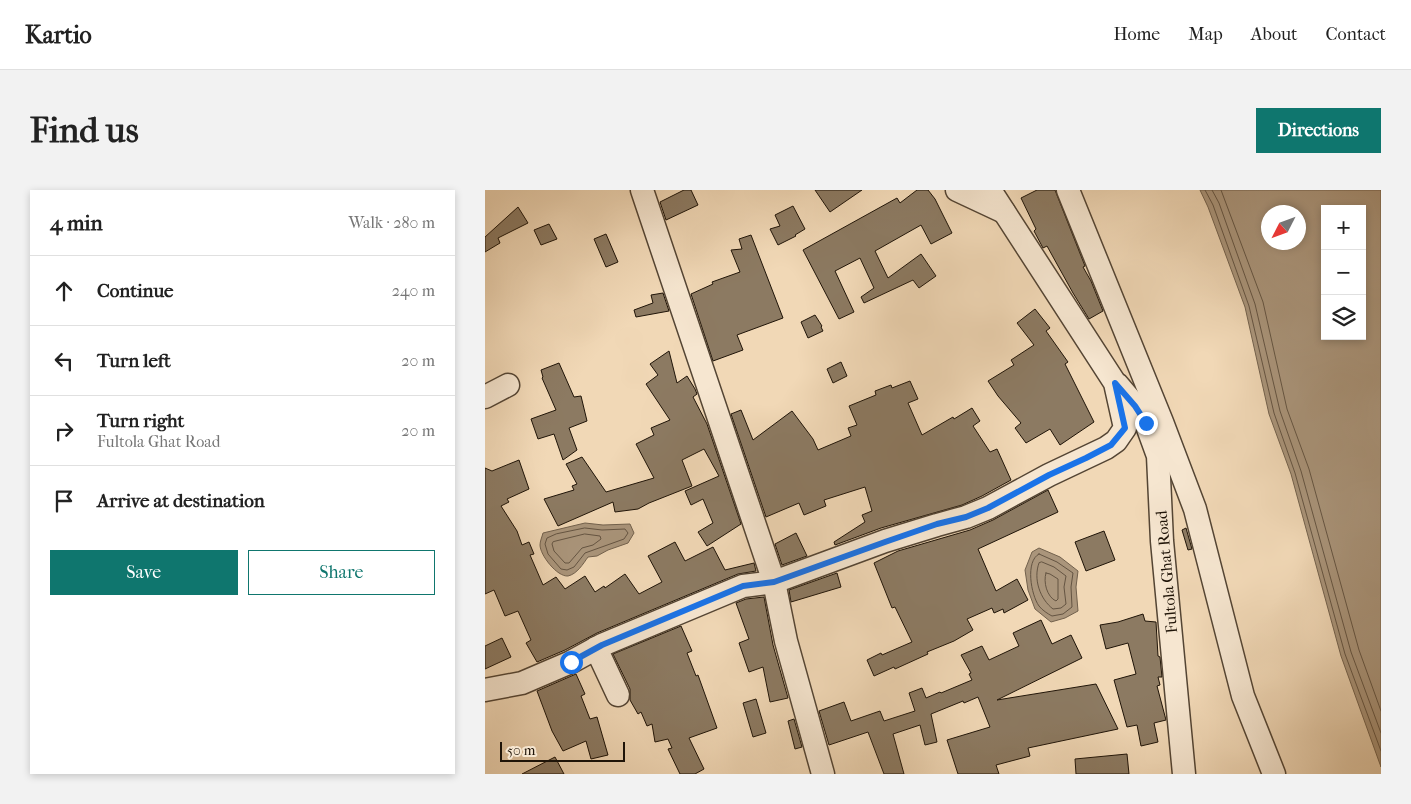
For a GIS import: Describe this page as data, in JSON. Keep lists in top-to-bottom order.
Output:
{
  "streets": {
    "street": ["Fultola Ghat Road"]
  },
  "scale_bar": "50 m",
  "north": "bottom left",
  "page": {
    "header": "Kartio",
    "nav": [
      "Home",
      "Map",
      "About",
      "Contact"
    ],
    "buttons": [
      "Directions",
      ["Save", "Share"]
    ],
    "title": "Find us",
    "heading": ["4 min", "Walk · 280 m"],
    "map_buttons": ["+", "−"],
    "list": [
      ["Continue", "240 m"],
      ["Turn left", "20 m"],
      ["Turn right", "Fultola Ghat Road", "20 m"],
      "Arrive at destination"
    ],
    "scale": "50 m"
  }
}
